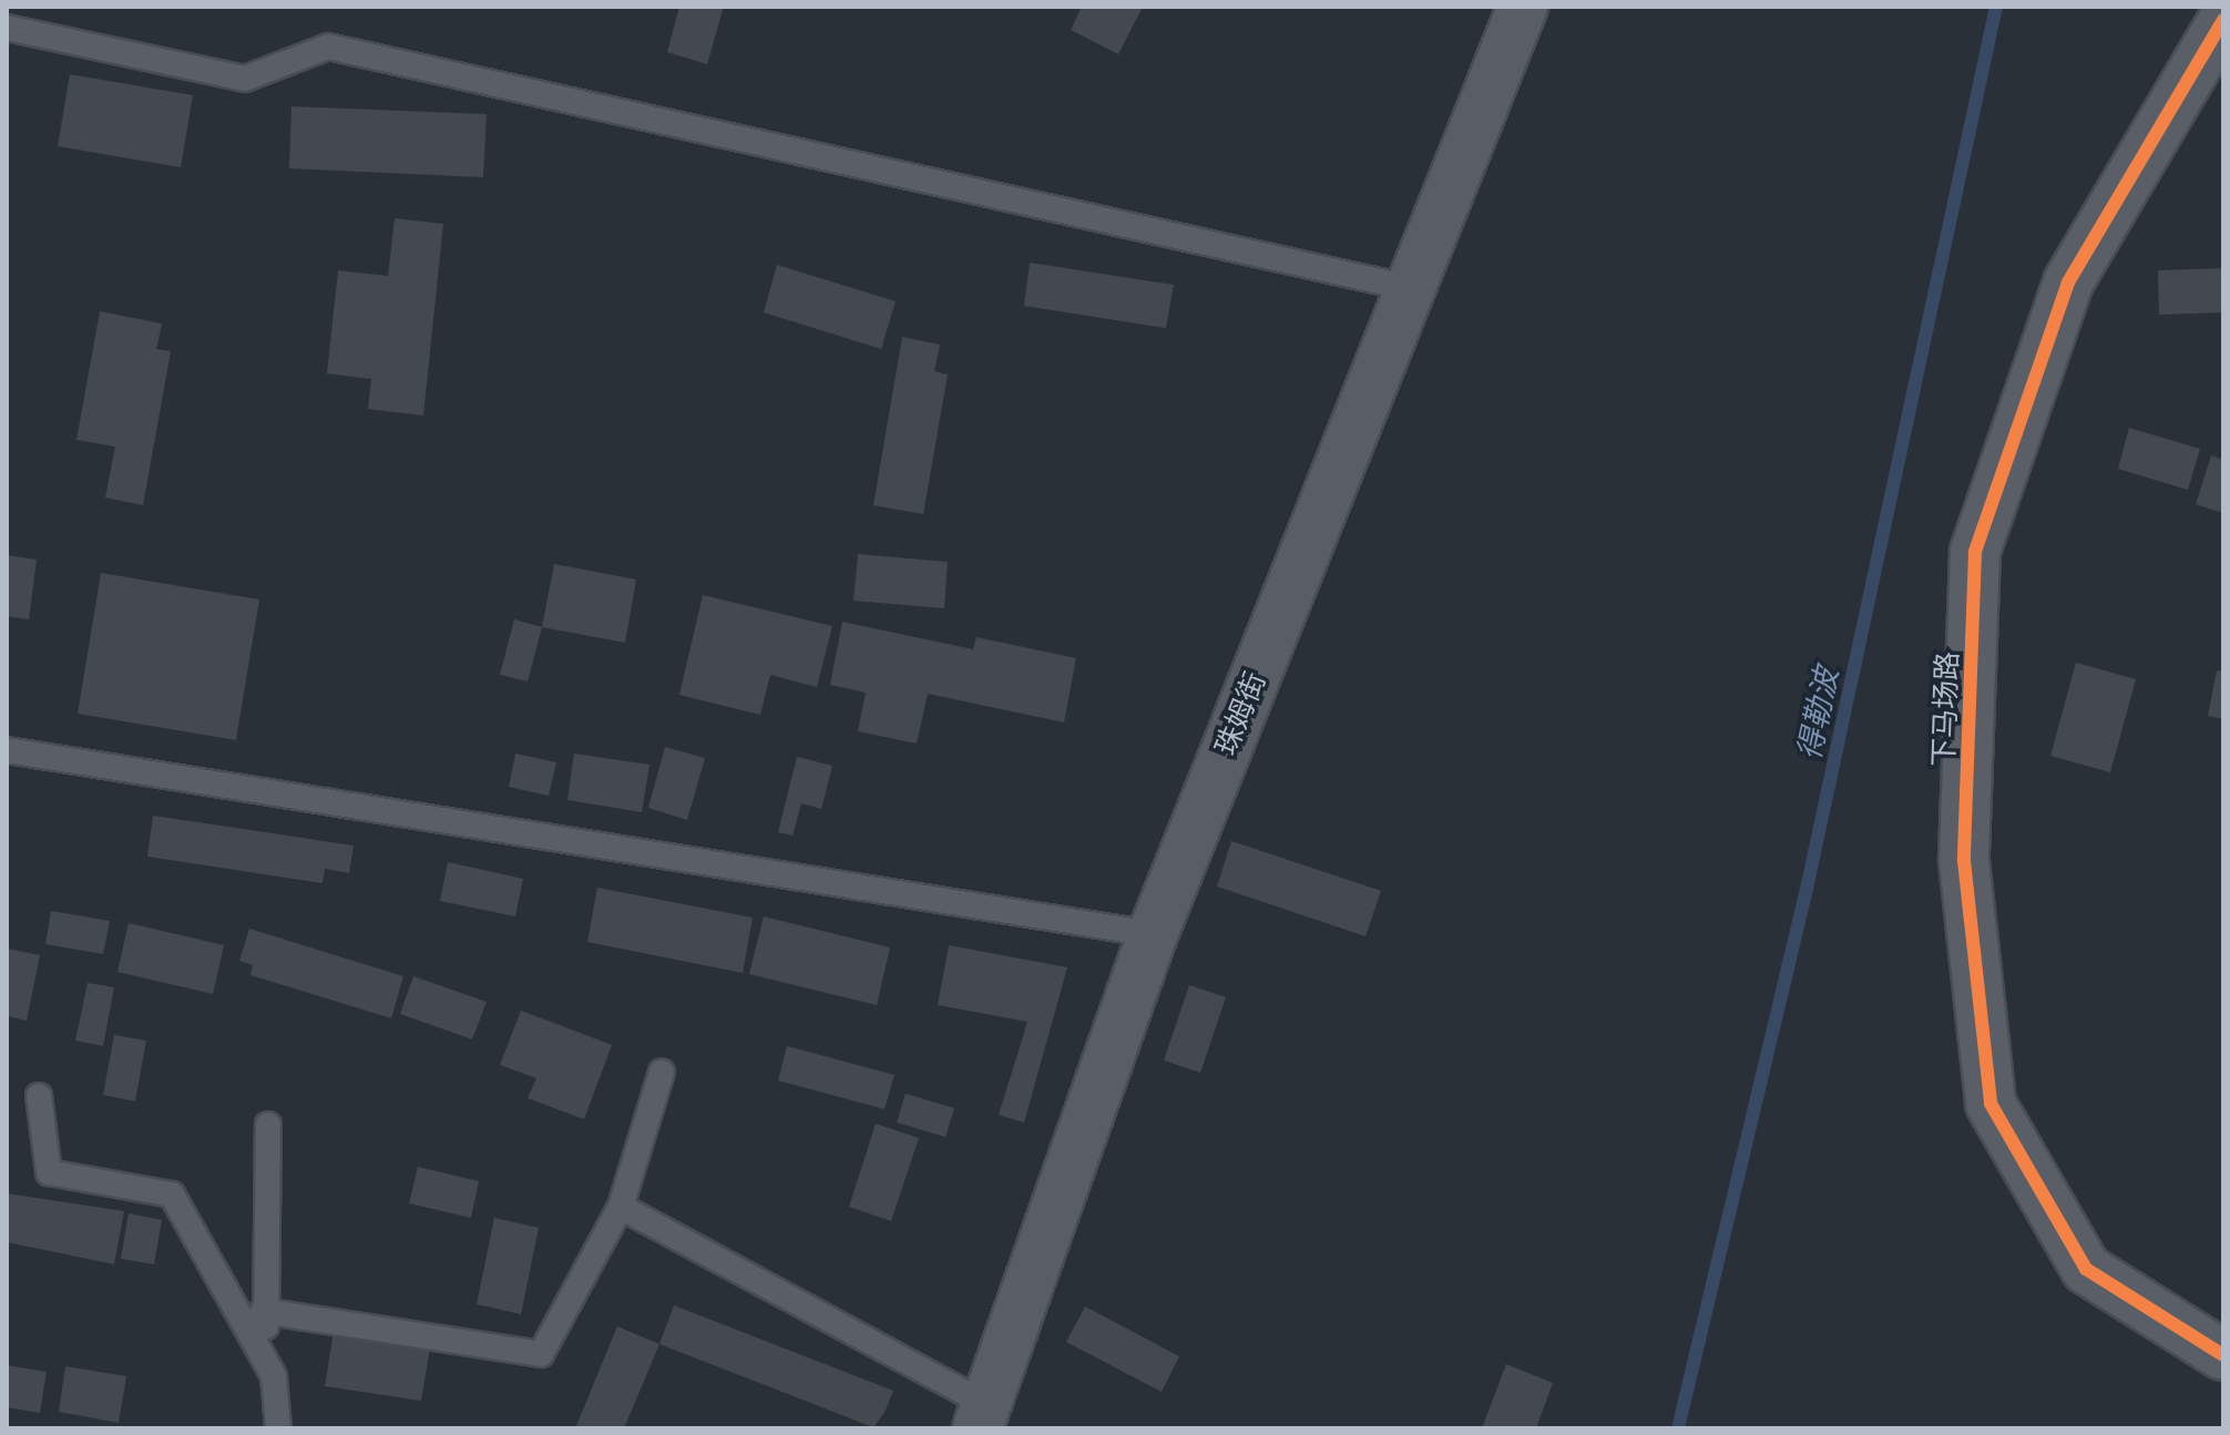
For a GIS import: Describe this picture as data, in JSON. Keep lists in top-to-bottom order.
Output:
{
  "streets": {
    "main road": ["珠姆街"],
    "street": ["下马场路"]
  },
  "water": ["得勒波"]
}
